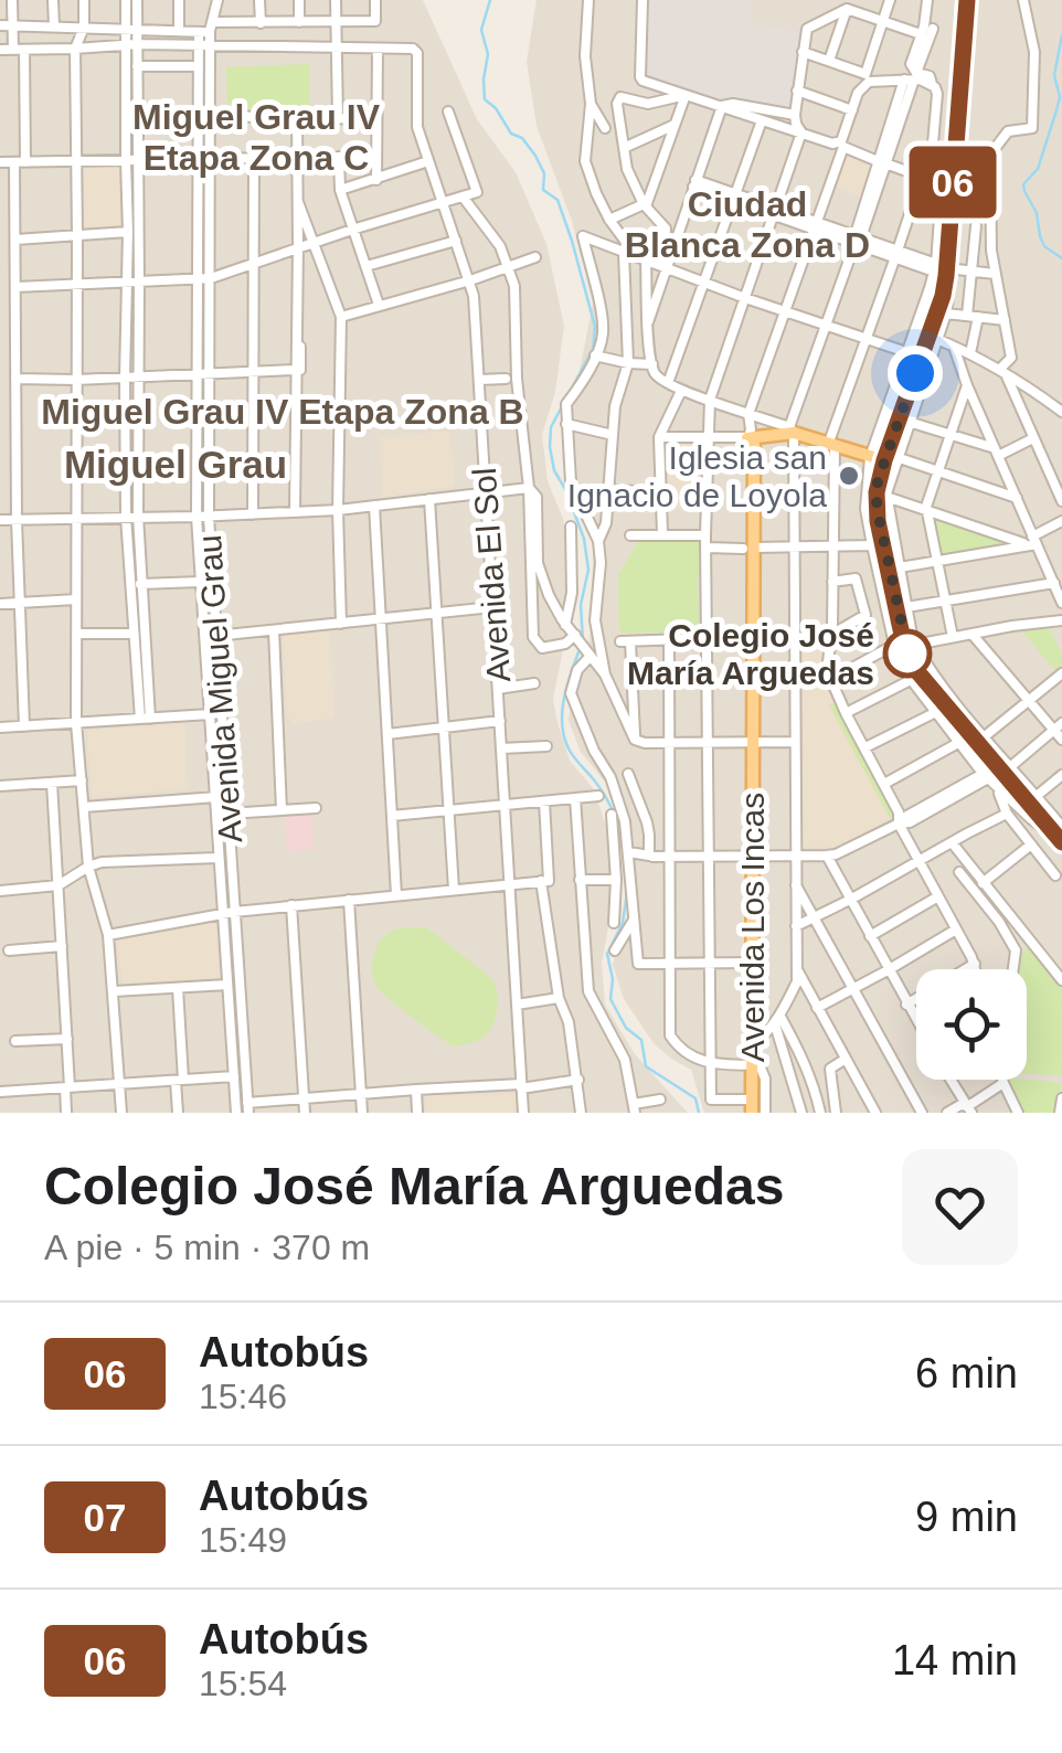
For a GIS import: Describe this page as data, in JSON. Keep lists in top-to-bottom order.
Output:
{
  "streets": {
    "main road": ["Avenida Los Incas"],
    "street": ["Avenida El Sol", "Avenida Miguel Grau"]
  },
  "districts": [
    "Miguel Grau IV Etapa Zona C",
    "Ciudad Blanca Zona D",
    "Miguel Grau IV Etapa Zona B",
    "Miguel Grau"
  ],
  "places": ["Iglesia san Ignacio de Loyola", "Colegio José María Arguedas"],
  "lines": ["bus line 06"],
  "page": {
    "on_map": "06",
    "heading": ["Colegio José María Arguedas", "A pie · 5 min · 370 m"],
    "list": [
      {
        "mark": "06",
        "name": "Autobús",
        "note": "15:46",
        "value": "6 min"
      },
      {
        "mark": "07",
        "name": "Autobús",
        "note": "15:49",
        "value": "9 min"
      },
      {
        "mark": "06",
        "name": "Autobús",
        "note": "15:54",
        "value": "14 min"
      }
    ]
  }
}
